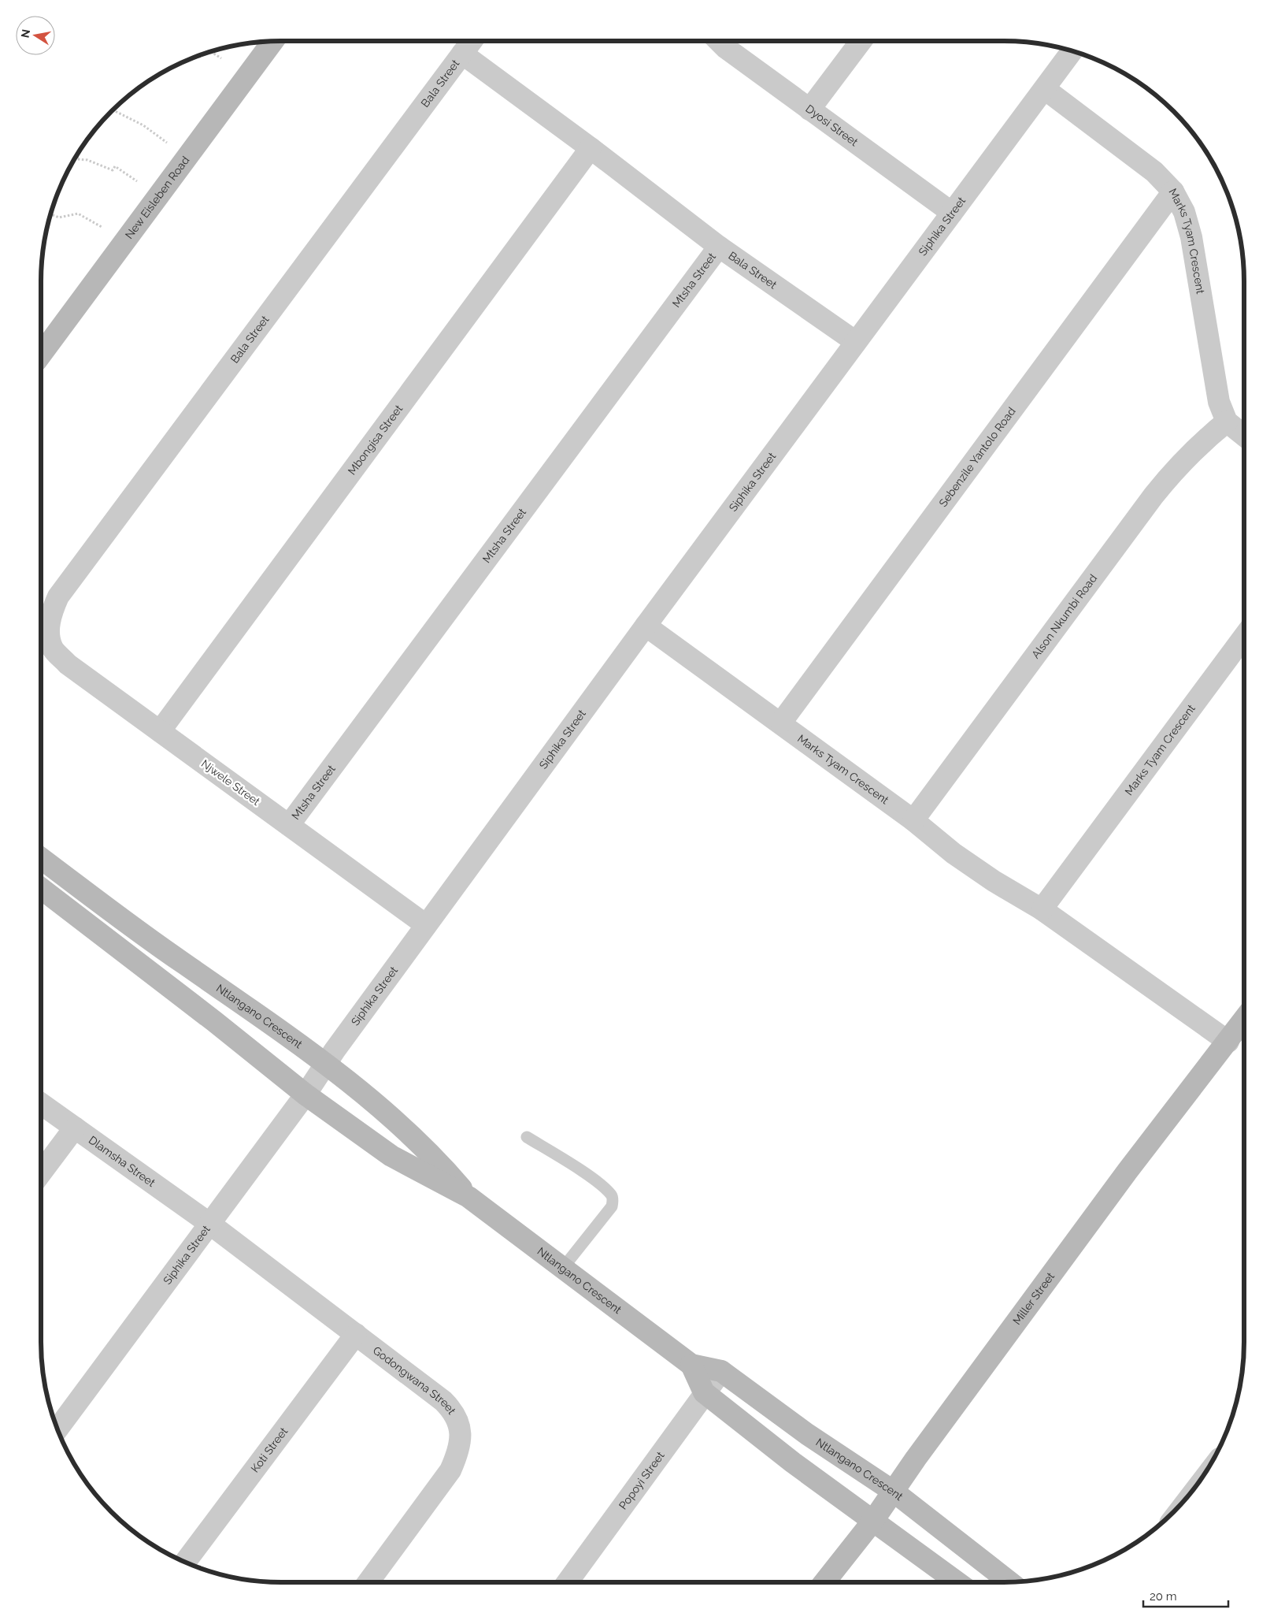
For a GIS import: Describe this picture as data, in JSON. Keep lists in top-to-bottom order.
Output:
{
  "streets": {
    "street": [
      "Bala Street",
      "Dyosi Street",
      "New Eisleben Road",
      "Siphika Street",
      "Marks Tyam Crescent",
      "Mtsha Street",
      "Mbongisa Street",
      "Sebenzile Yantolo Road",
      "Alson Nkumbi Road",
      "Njwele Street",
      "Ntlangano Crescent",
      "Dlamsha Street",
      "Miller Street",
      "Godongwana Street",
      "Koti Street",
      "Popoyi Street"
    ]
  },
  "crossings": [
    ["Bala Street", "Siphika Street"],
    ["Bala Street", "Mtsha Street"],
    ["Bala Street", "Mbongisa Street"],
    ["Bala Street", "Njwele Street"],
    ["Dyosi Street", "Siphika Street"],
    ["Siphika Street", "Marks Tyam Crescent"],
    ["Siphika Street", "Njwele Street"],
    ["Siphika Street", "Ntlangano Crescent"],
    ["Siphika Street", "Dlamsha Street"],
    ["Siphika Street", "Godongwana Street"],
    ["Marks Tyam Crescent", "Sebenzile Yantolo Road"],
    ["Marks Tyam Crescent", "Alson Nkumbi Road"],
    ["Marks Tyam Crescent", "Miller Street"],
    ["Mtsha Street", "Njwele Street"],
    ["Mbongisa Street", "Njwele Street"],
    ["Ntlangano Crescent", "Miller Street"],
    ["Ntlangano Crescent", "Popoyi Street"],
    ["Dlamsha Street", "Godongwana Street"],
    ["Godongwana Street", "Koti Street"]
  ],
  "scale_bar": "20 m",
  "north": "left"
}
